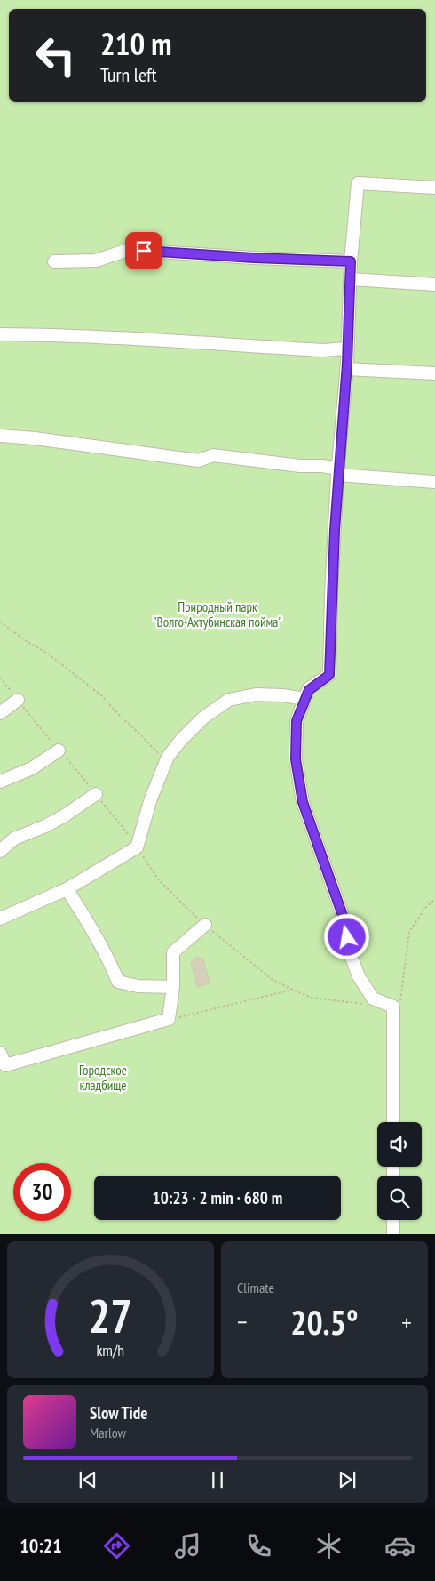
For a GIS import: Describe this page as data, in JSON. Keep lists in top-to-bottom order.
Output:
{
  "parks": ["Природный парк \"Волго-Ахтубинская пойма\"", "Городское кладбище"],
  "page": {
    "turn": ["210 m", "Turn left"],
    "limit": "30",
    "trip": "10:23 · 2 min · 680 m",
    "tile": "Climate",
    "heat": ["−", "20.5°", "+"],
    "song": ["Slow Tide", "Marlow"],
    "tabs": "10:21",
    "gauge": ["27", "km/h"]
  }
}
